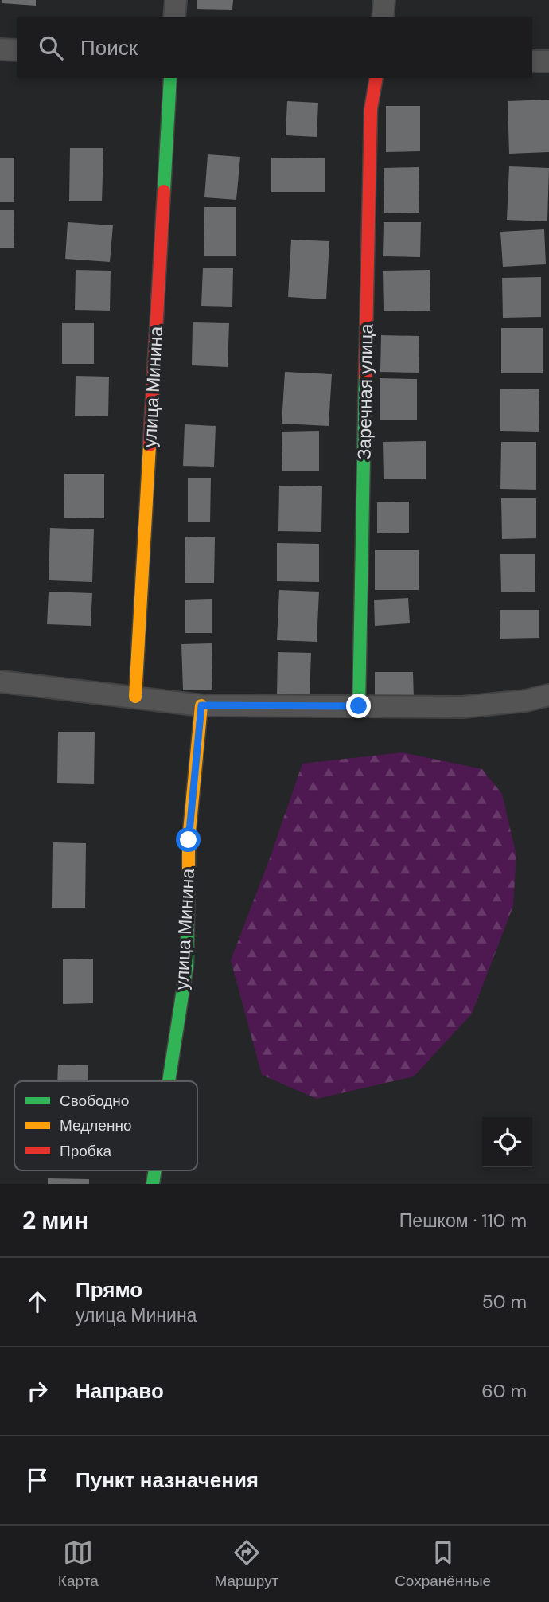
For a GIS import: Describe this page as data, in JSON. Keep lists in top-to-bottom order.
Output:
{
  "streets": {
    "street": ["улица Минина", "Заречная улица"]
  },
  "legend": ["Свободно", "Медленно", "Пробка"],
  "page": {
    "search": "Поиск",
    "heading": ["2 мин", "Пешком · 110 m"],
    "list": [
      ["Прямо", "улица Минина", "50 m"],
      ["Направо", "60 m"],
      "Пункт назначения"
    ],
    "nav": ["Карта", "Маршрут", "Сохранённые"]
  }
}
